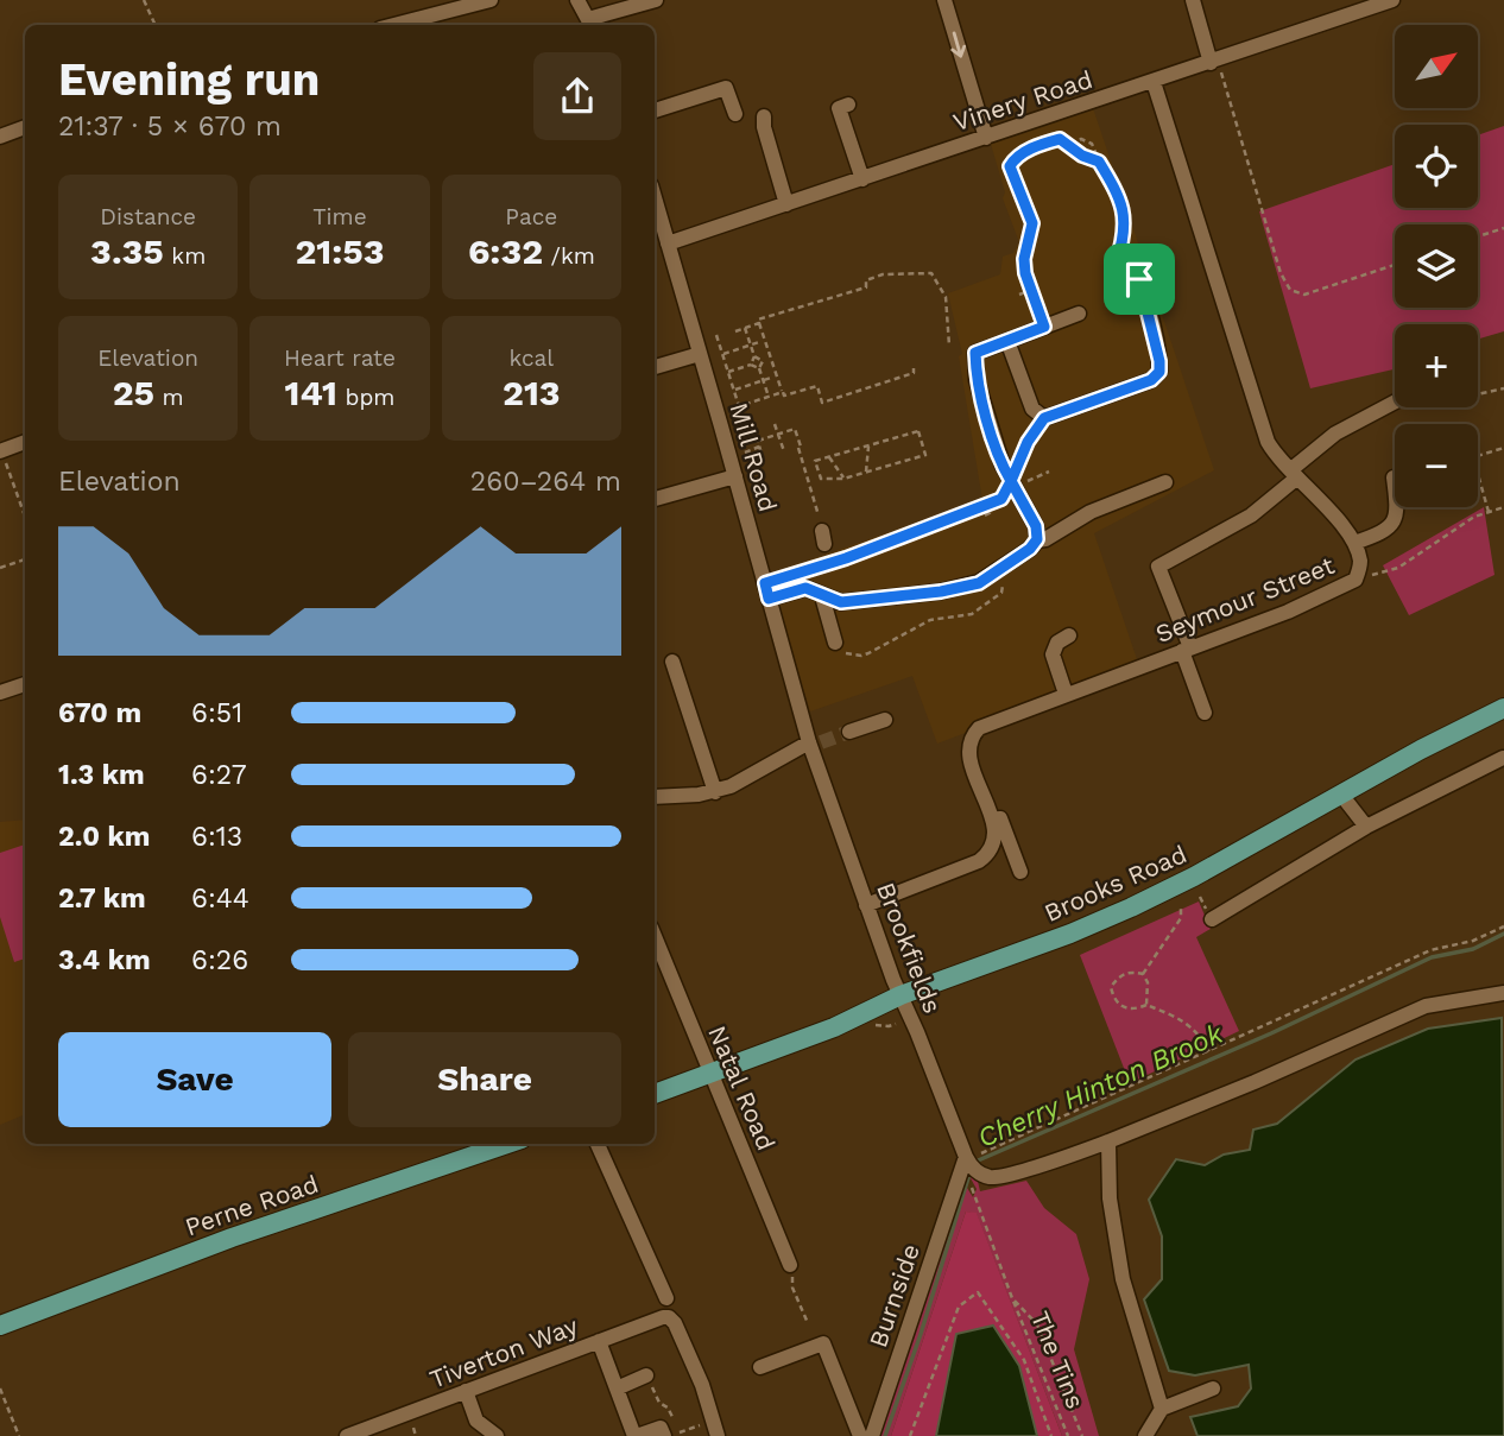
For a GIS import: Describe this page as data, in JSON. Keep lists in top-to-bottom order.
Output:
{
  "streets": {
    "main road": ["Brooks Road", "Perne Road"],
    "street": [
      "Vinery Road",
      "Mill Road",
      "Seymour Street",
      "Brookfields",
      "Natal Road",
      "Burnside",
      "Tiverton Way"
    ],
    "path": ["The Tins"]
  },
  "crossings": [
    ["Vinery Road", "Mill Road"],
    ["Vinery Road", "Seymour Street"],
    ["Mill Road", "Brookfields"],
    ["Brooks Road", "Brookfields"],
    ["Brookfields", "Burnside"]
  ],
  "water": ["Cherry Hinton Brook"],
  "north": "top right",
  "page": {
    "map_buttons": ["+", "−"],
    "heading": ["Evening run", "21:37 · 5 × 670 m"],
    "stats": [
      ["Distance", "3.35 km"],
      ["Time", "21:53"],
      ["Pace", "6:32 /km"],
      ["Elevation", "25 m"],
      ["Heart rate", "141 bpm"],
      ["kcal", "213"]
    ],
    "chart": ["Elevation", "260–264 m"],
    "list": [
      {
        "name": "670 m",
        "note": "6:51"
      },
      {
        "name": "1.3 km",
        "note": "6:27"
      },
      {
        "name": "2.0 km",
        "note": "6:13"
      },
      {
        "name": "2.7 km",
        "note": "6:44"
      },
      {
        "name": "3.4 km",
        "note": "6:26"
      }
    ],
    "buttons": ["Save", "Share"]
  }
}
